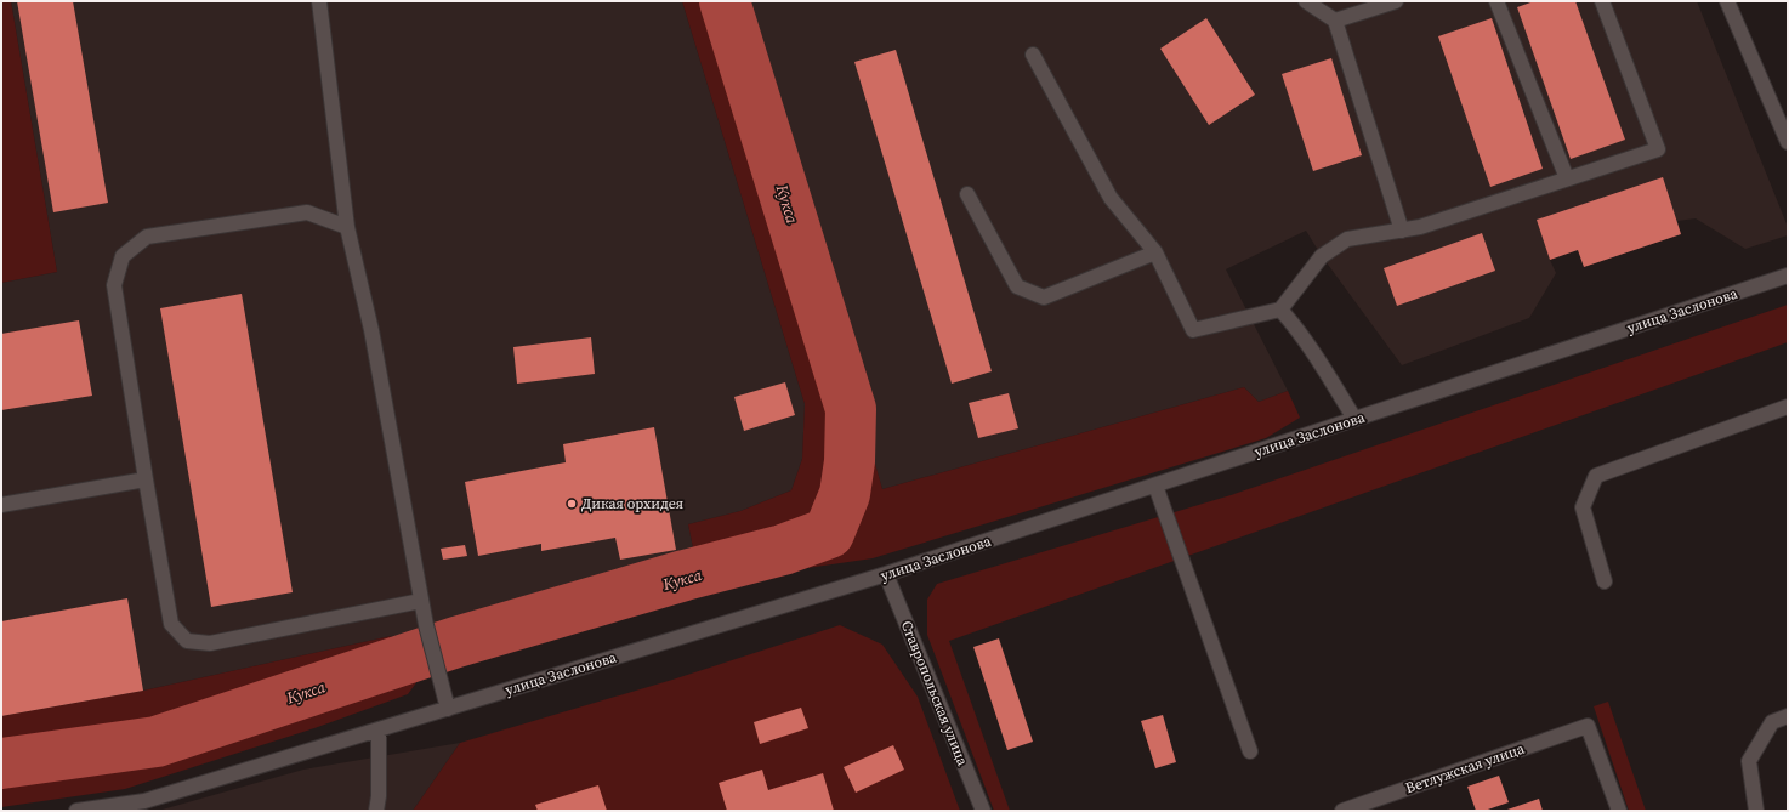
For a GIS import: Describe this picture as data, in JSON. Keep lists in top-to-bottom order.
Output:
{
  "streets": {
    "street": ["улица Заслонова", "Ставропольская улица", "Ветлужская улица"]
  },
  "crossings": [
    ["улица Заслонова", "Ставропольская улица"]
  ],
  "water": ["Кукса"],
  "places": ["Дикая орхидея"]
}
